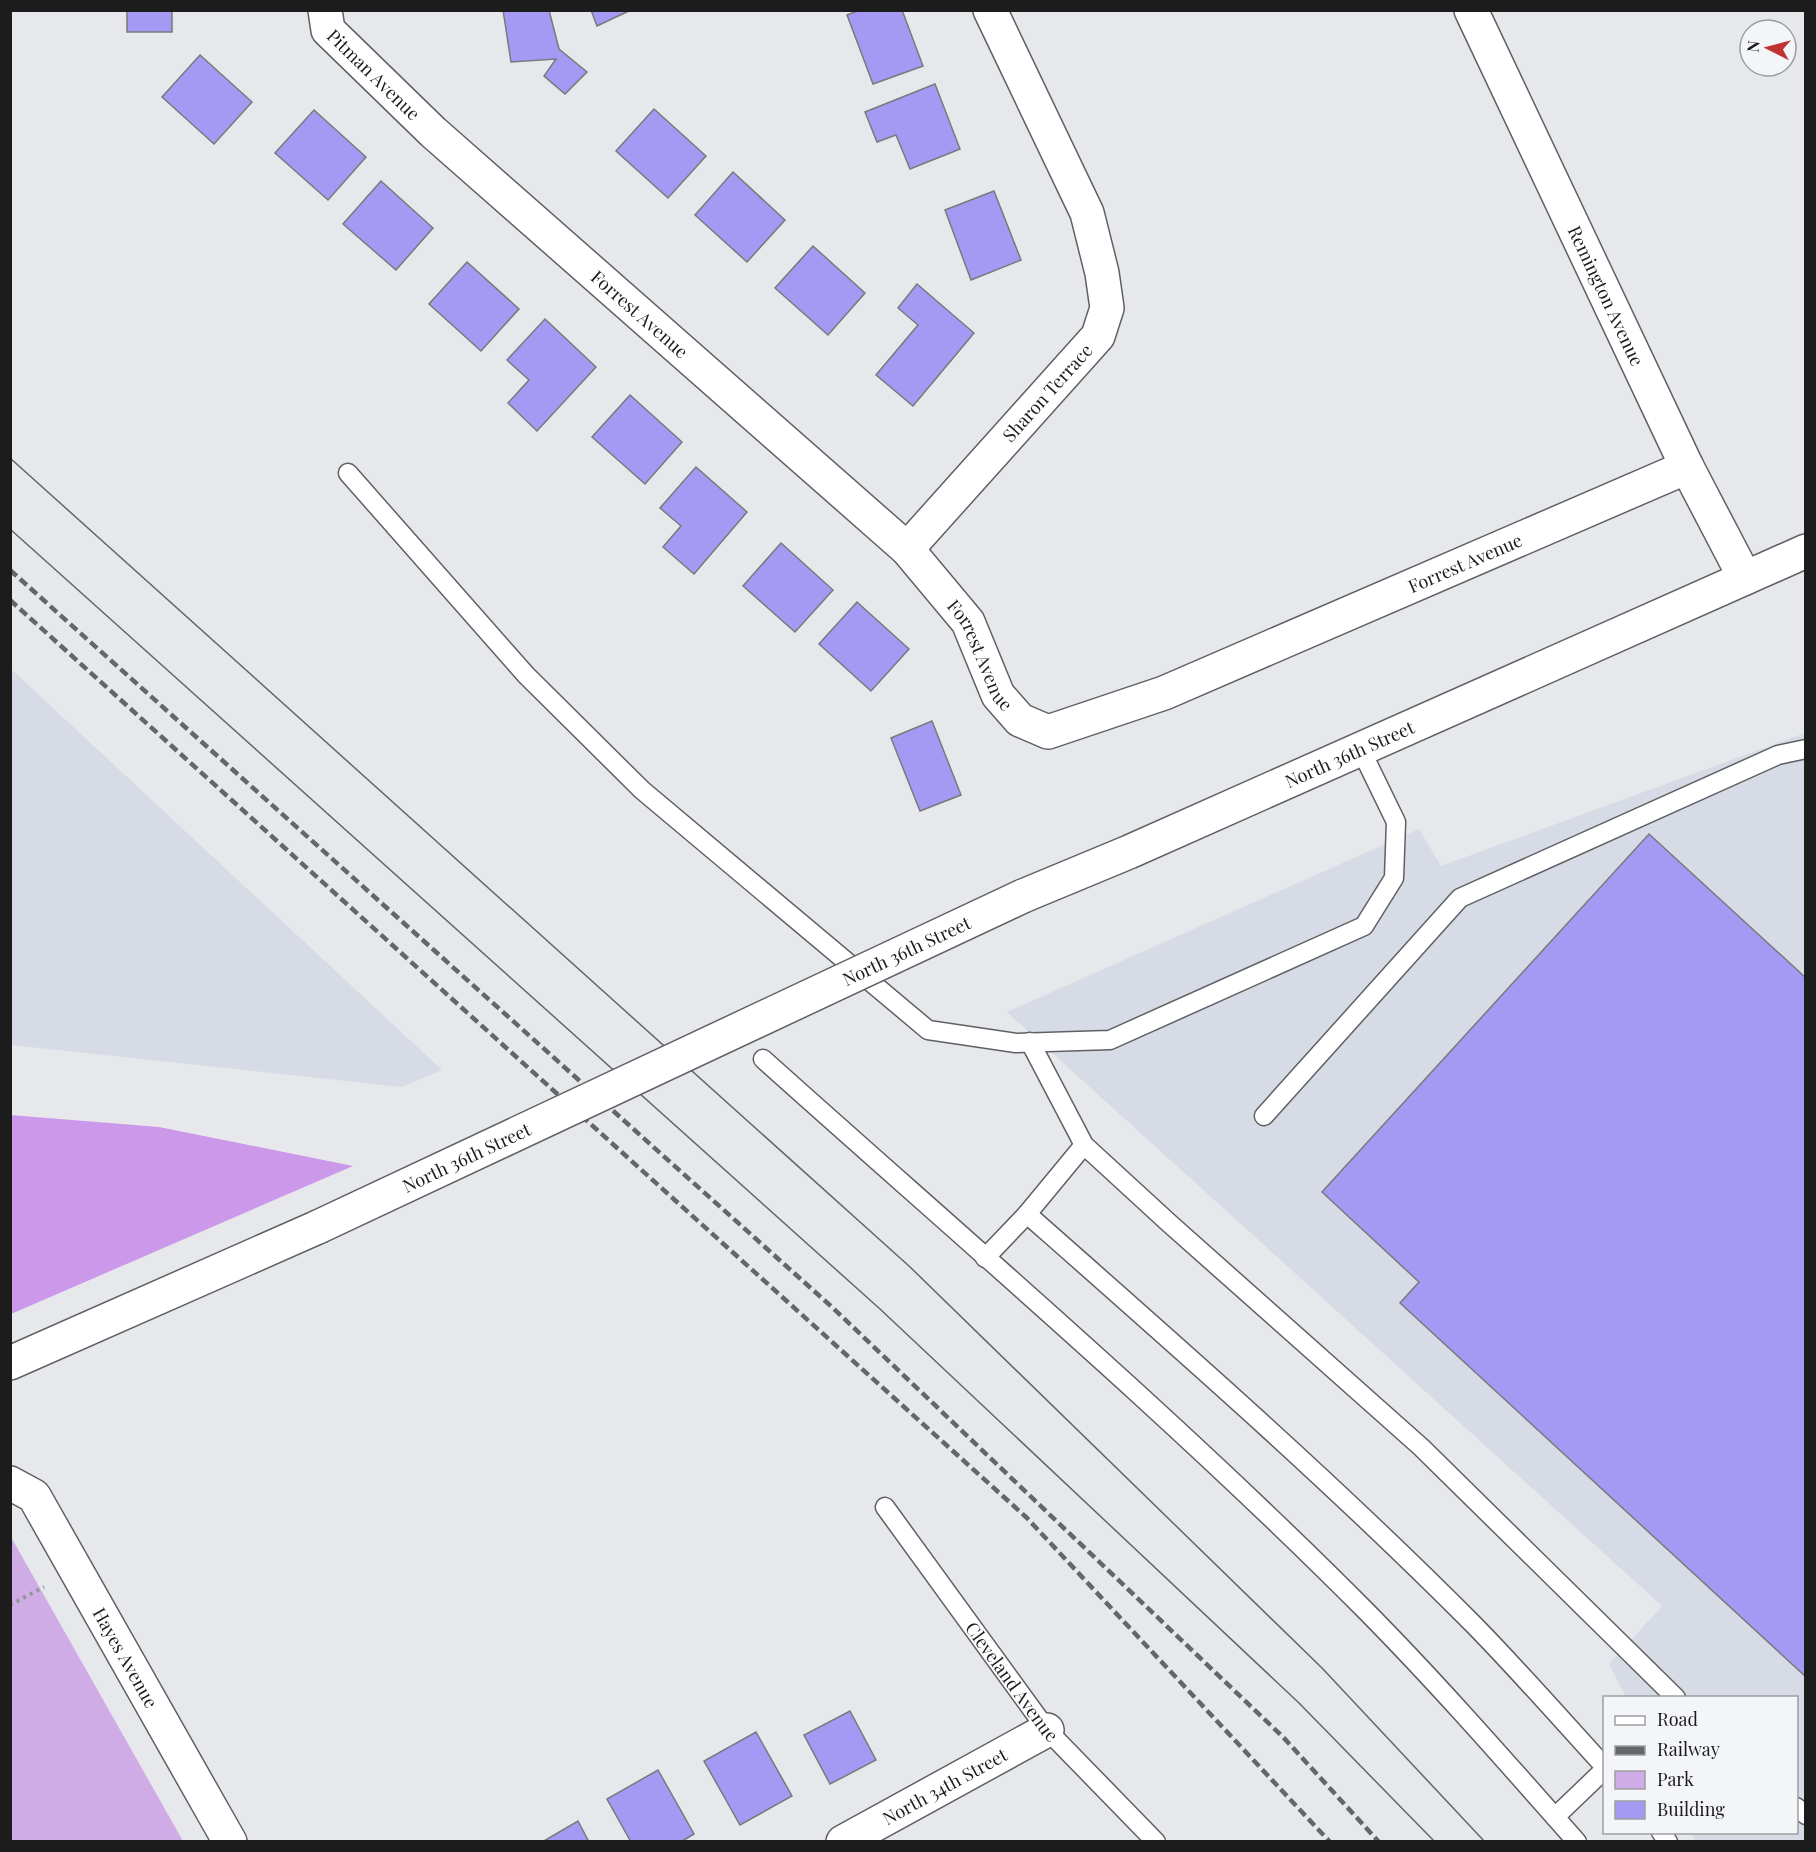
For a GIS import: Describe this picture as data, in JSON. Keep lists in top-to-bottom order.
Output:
{
  "streets": {
    "street": [
      "Pitman Avenue",
      "Remington Avenue",
      "Forrest Avenue",
      "Sharon Terrace",
      "North 36th Street",
      "Hayes Avenue",
      "North 34th Street"
    ],
    "lane": ["Cleveland Avenue"]
  },
  "crossings": [
    ["Pitman Avenue", "Forrest Avenue"],
    ["Remington Avenue", "Forrest Avenue"],
    ["Remington Avenue", "North 36th Street"],
    ["Forrest Avenue", "Sharon Terrace"],
    ["Cleveland Avenue", "North 34th Street"]
  ],
  "legend": [
    "Road",
    "Railway",
    "Park",
    "Building"
  ],
  "north": "left"
}
